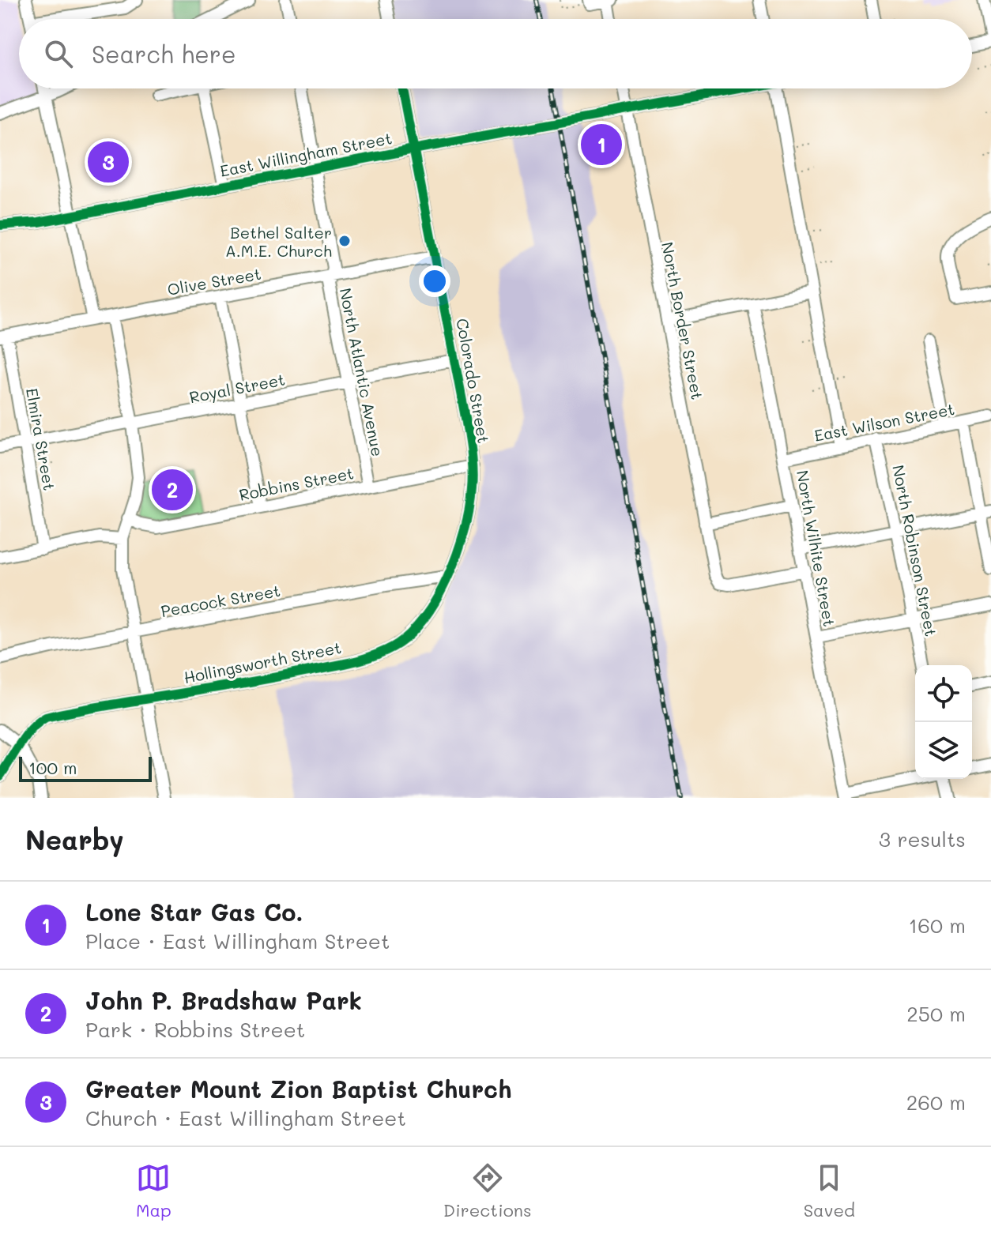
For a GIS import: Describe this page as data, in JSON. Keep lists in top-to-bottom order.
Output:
{
  "streets": {
    "street": [
      "East Willingham Street",
      "Olive Street",
      "North Border Street",
      "North Atlantic Avenue",
      "Colorado Street",
      "Royal Street",
      "East Wilson Street",
      "Elmira Street",
      "Robbins Street",
      "North Wilhite Street",
      "North Robinson Street",
      "Peacock Street",
      "Hollingsworth Street"
    ]
  },
  "crossings": [
    ["East Willingham Street", "North Border Street"],
    ["East Willingham Street", "North Atlantic Avenue"],
    ["East Willingham Street", "Colorado Street"],
    ["Olive Street", "North Atlantic Avenue"],
    ["Olive Street", "Colorado Street"],
    ["Olive Street", "Elmira Street"],
    ["North Border Street", "North Wilhite Street"],
    ["North Atlantic Avenue", "Royal Street"],
    ["North Atlantic Avenue", "Robbins Street"],
    ["Colorado Street", "Royal Street"],
    ["Colorado Street", "Robbins Street"],
    ["Colorado Street", "Peacock Street"],
    ["Colorado Street", "Hollingsworth Street"],
    ["Royal Street", "Elmira Street"],
    ["East Wilson Street", "North Wilhite Street"],
    ["East Wilson Street", "North Robinson Street"],
    ["Peacock Street", "Hollingsworth Street"]
  ],
  "places": ["Bethel Salter A.M.E. Church"],
  "scale_bar": "100 m",
  "page": {
    "search": "Search here",
    "pins": ["1", "3", "2"],
    "scale": "100 m",
    "heading": ["Nearby", "3 results"],
    "list": [
      {
        "mark": "1",
        "name": "Lone Star Gas Co.",
        "note": "Place · East Willingham Street",
        "value": "160 m"
      },
      {
        "mark": "2",
        "name": "John P. Bradshaw Park",
        "note": "Park · Robbins Street",
        "value": "250 m"
      },
      {
        "mark": "3",
        "name": "Greater Mount Zion Baptist Church",
        "note": "Church · East Willingham Street",
        "value": "260 m"
      }
    ],
    "nav": ["Map", "Directions", "Saved"]
  }
}
